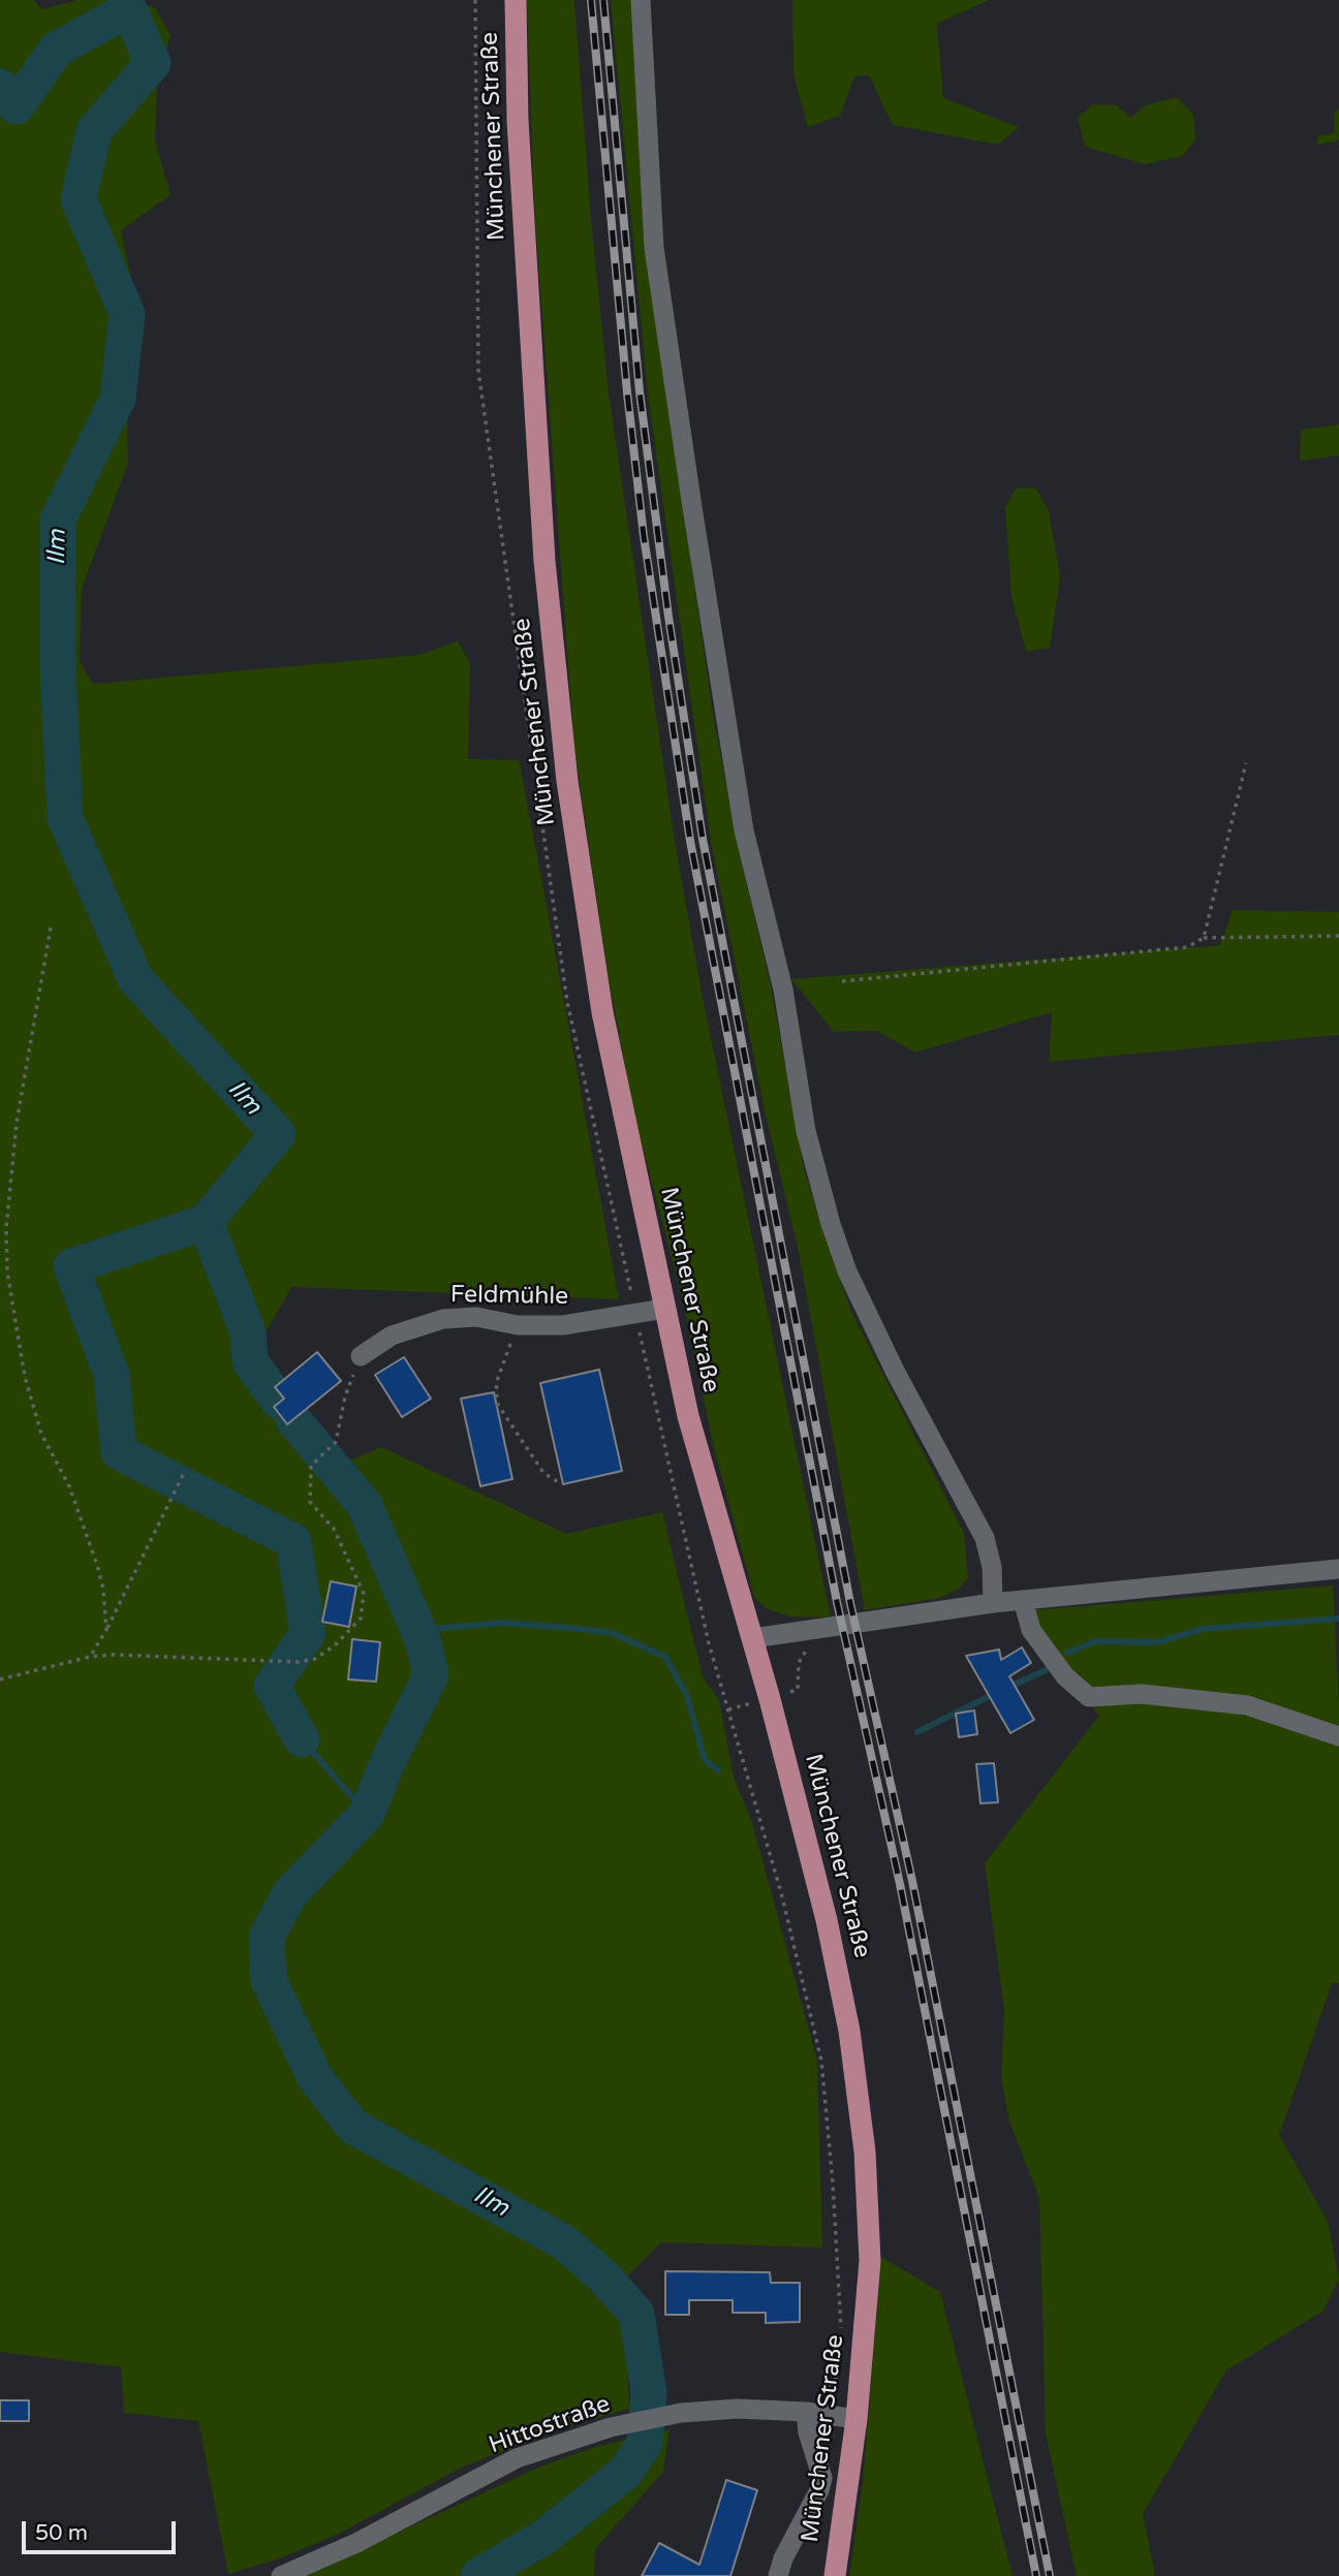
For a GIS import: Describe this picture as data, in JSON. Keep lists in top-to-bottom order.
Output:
{
  "streets": {
    "main road": ["Münchener Straße"],
    "street": ["Feldmühle", "Hittostraße"]
  },
  "crossings": [
    ["Münchener Straße", "Feldmühle"],
    ["Münchener Straße", "Hittostraße"]
  ],
  "water": ["Ilm"],
  "scale_bar": "50 m"
}
